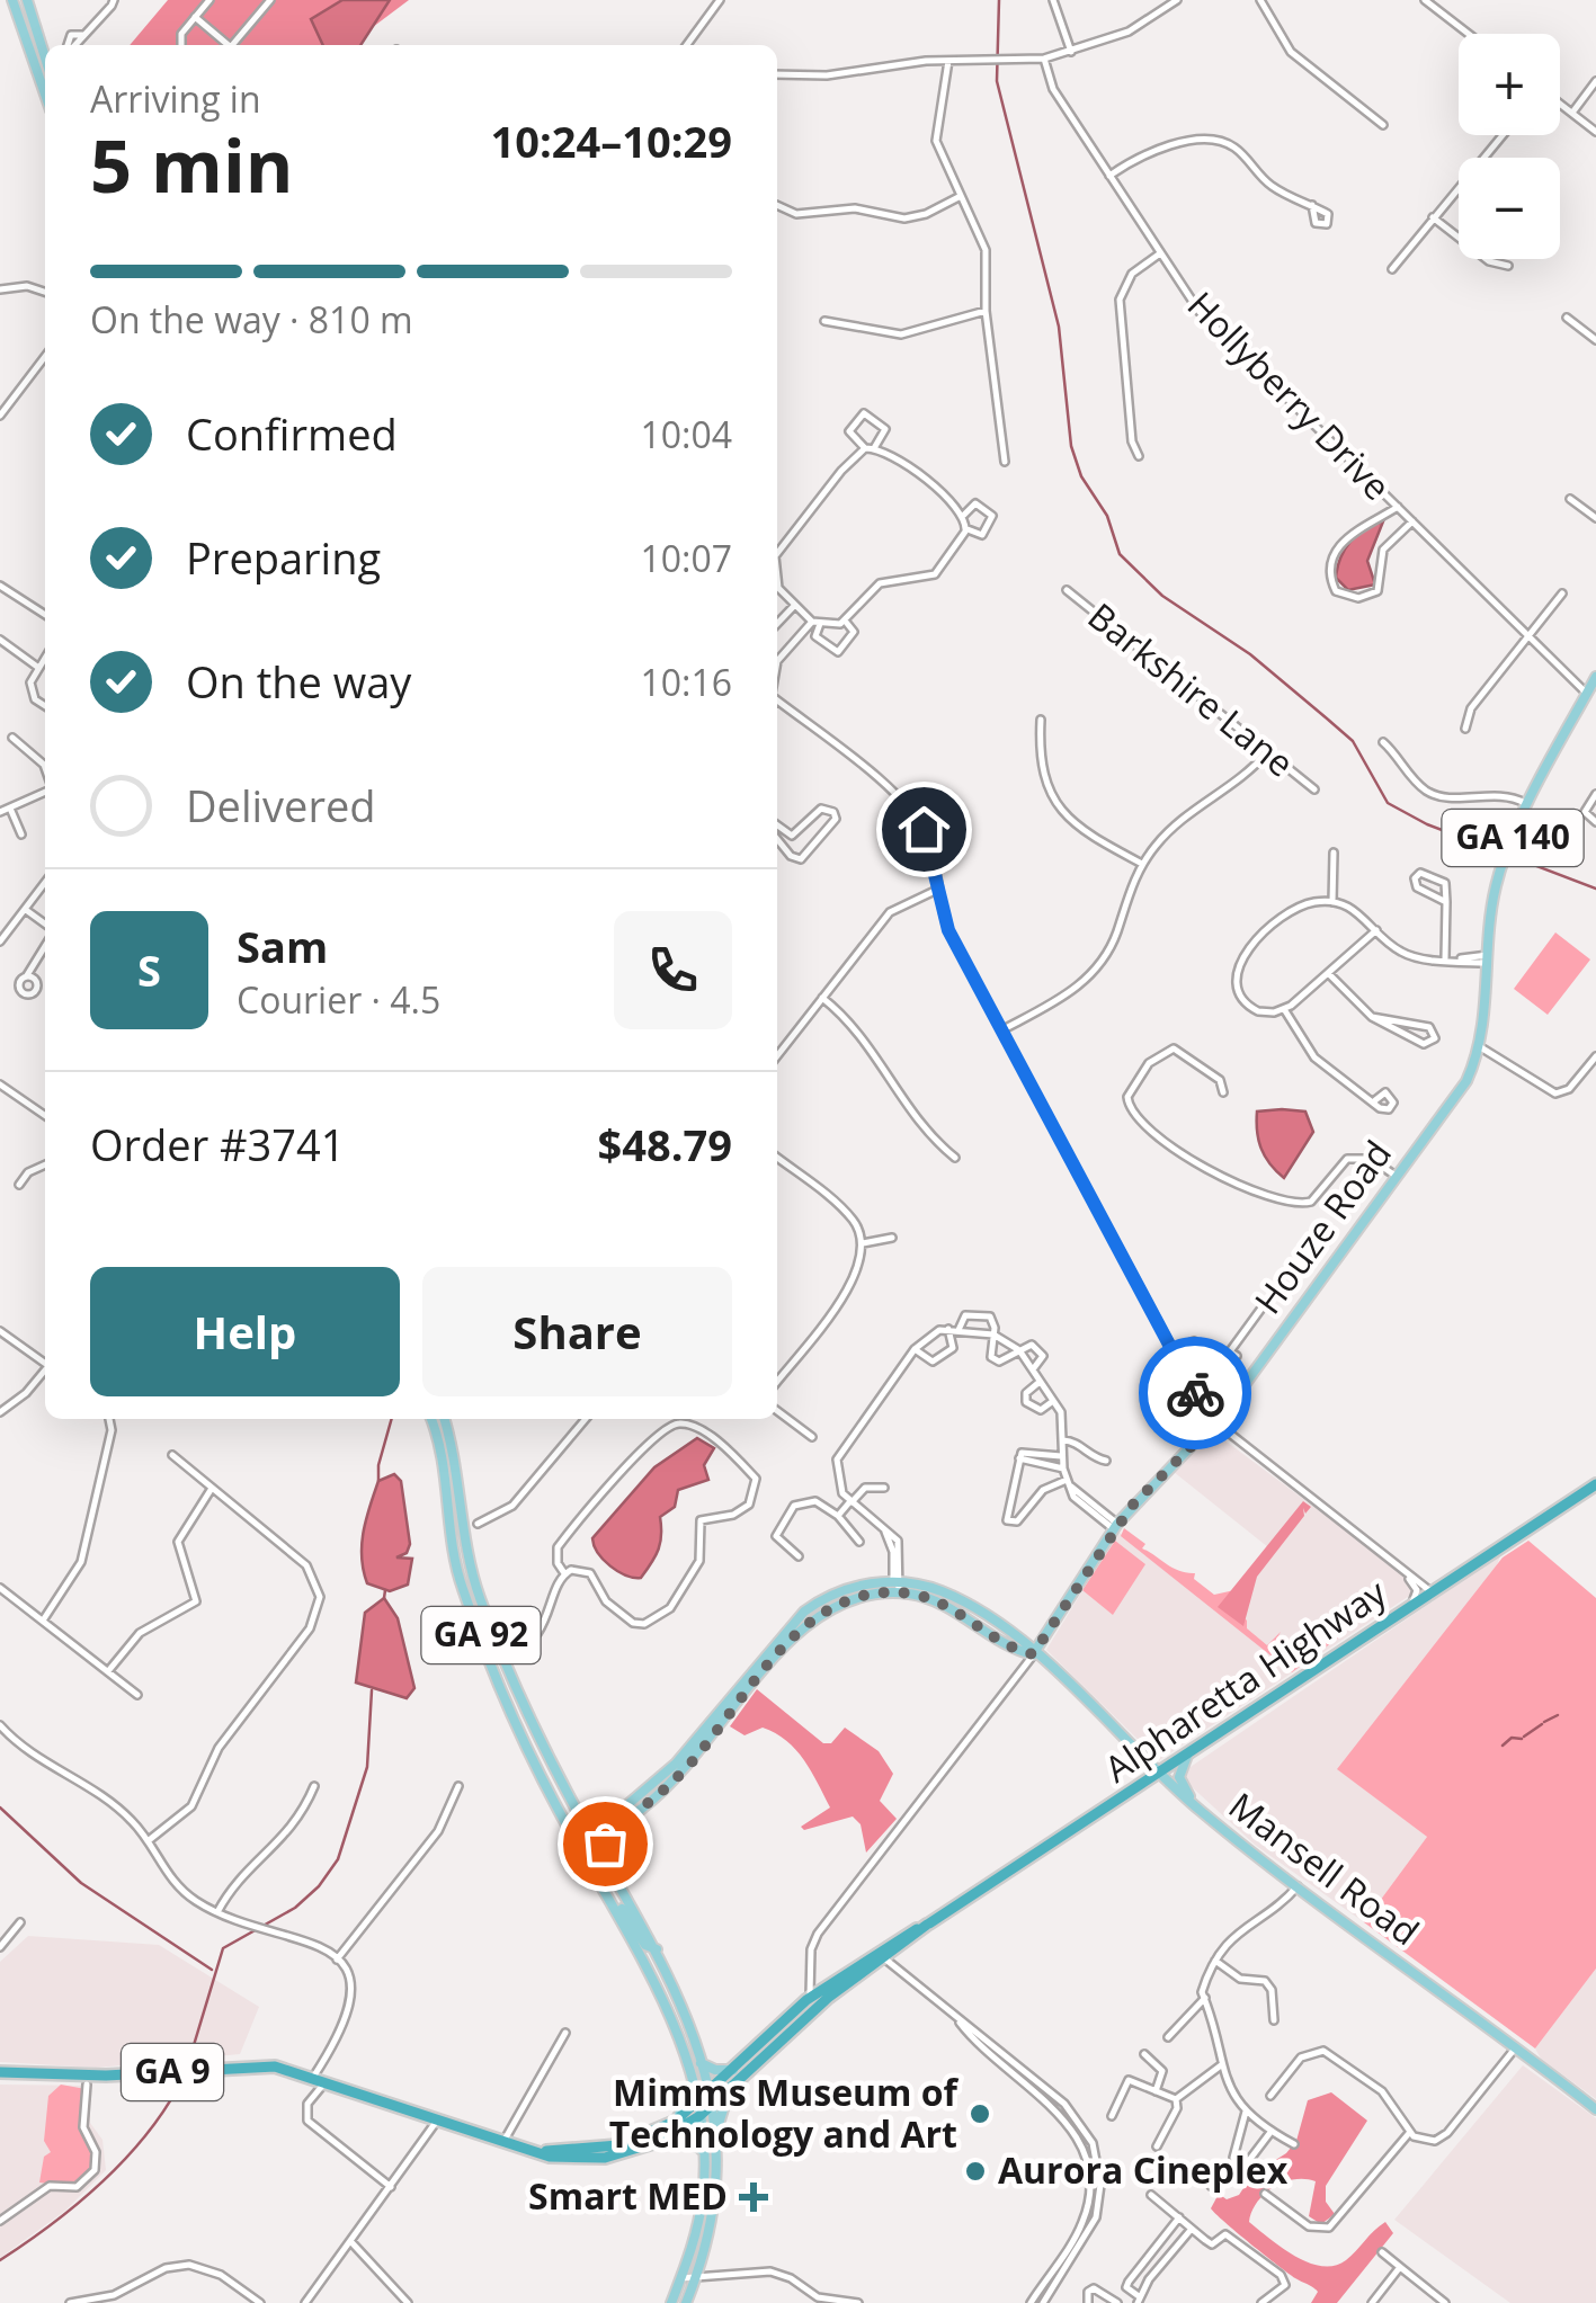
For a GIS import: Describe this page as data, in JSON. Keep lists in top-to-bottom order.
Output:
{
  "streets": {
    "highway": ["Alpharetta Highway", "GA 9"],
    "main road": [
      "GA 140",
      "Houze Road",
      "GA 92",
      "Mansell Road"
    ],
    "street": ["Hollyberry Drive", "Barkshire Lane"]
  },
  "crossings": [
    ["Hollyberry Drive", "Houze Road"],
    ["Houze Road", "Alpharetta Highway"],
    ["Houze Road", "Mansell Road"],
    ["GA 92", "Alpharetta Highway"],
    ["GA 92", "Mansell Road"],
    ["Alpharetta Highway", "Mansell Road"]
  ],
  "places": {
    "other": ["Mimms Museum of Technology and Art", "Aurora Cineplex"],
    "health": ["Smart MED"]
  },
  "page": {
    "map_buttons": ["+", "−"],
    "heading": ["5 min", "Arriving in", "10:24–10:29"],
    "panel": [
      "Sam",
      "Courier · 4.5",
      "Order #3741",
      "$48.79"
    ],
    "bar": "On the way · 810 m",
    "list": [
      ["Confirmed", "10:04"],
      ["Preparing", "10:07"],
      ["On the way", "10:16"],
      "Delivered"
    ],
    "round": "S",
    "buttons": ["Help", "Share"]
  }
}
